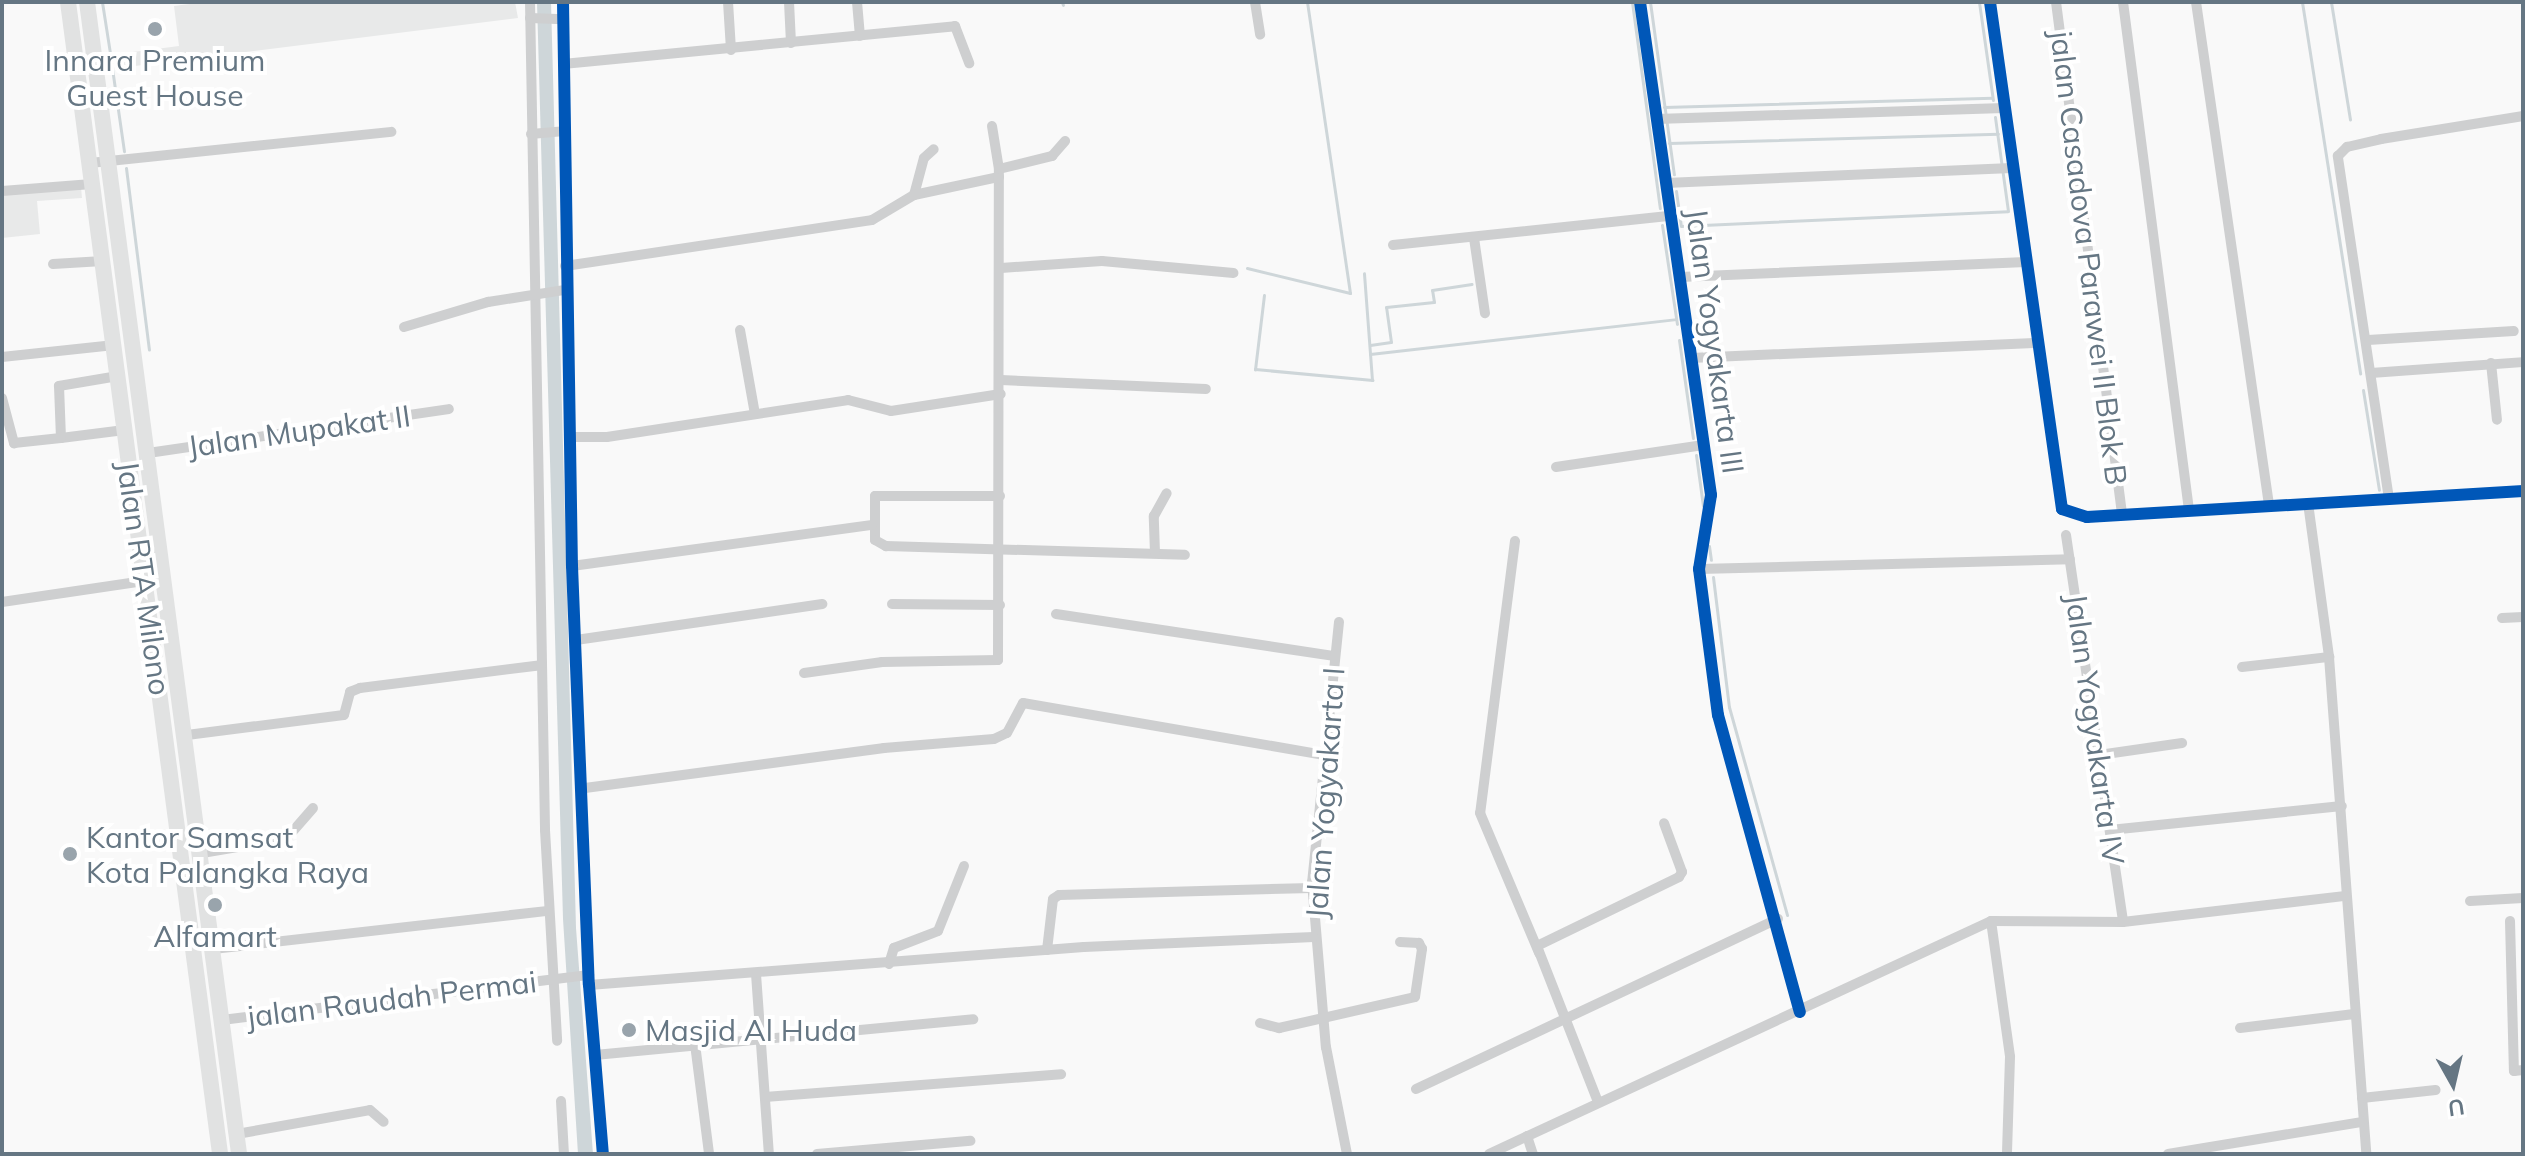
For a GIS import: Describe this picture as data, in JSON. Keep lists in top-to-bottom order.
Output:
{
  "streets": {
    "highway": ["Jalan RTA Milono"],
    "street": [
      "jalan Casadova Parawei II Blok B",
      "Jalan Yogyakarta III",
      "Jalan Mupakat II",
      "Jalan Yogyakarta IV",
      "Jalan Yogyakarta I",
      "jalan Raudah Permai"
    ]
  },
  "crossings": [
    ["Jalan Mupakat II", "Jalan RTA Milono"],
    ["Jalan RTA Milono", "jalan Raudah Permai"],
    ["Jalan Yogyakarta I", "jalan Raudah Permai"]
  ],
  "places": [
    "Innara Premium Guest House",
    "Kantor Samsat Kota Palangka Raya",
    "Alfamart",
    "Masjid Al Huda"
  ],
  "north": "bottom"
}
